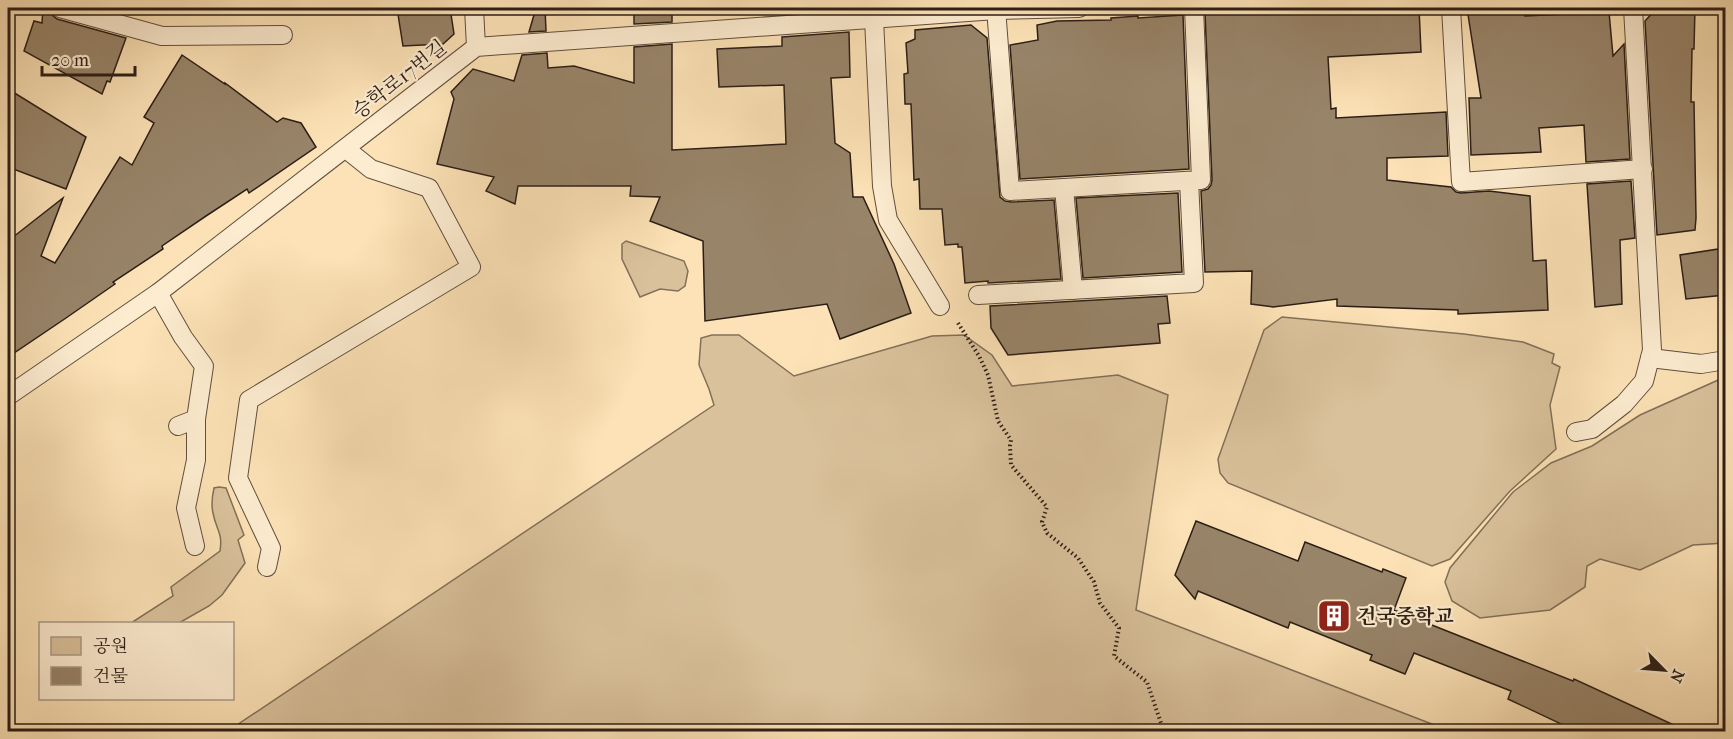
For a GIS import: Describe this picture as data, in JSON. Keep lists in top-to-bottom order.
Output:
{
  "streets": {
    "lane": ["승학로17번길"]
  },
  "places": {
    "building": ["건국중학교"]
  },
  "legend": ["공원", "건물"],
  "scale_bar": "20 m",
  "north": "bottom right"
}
